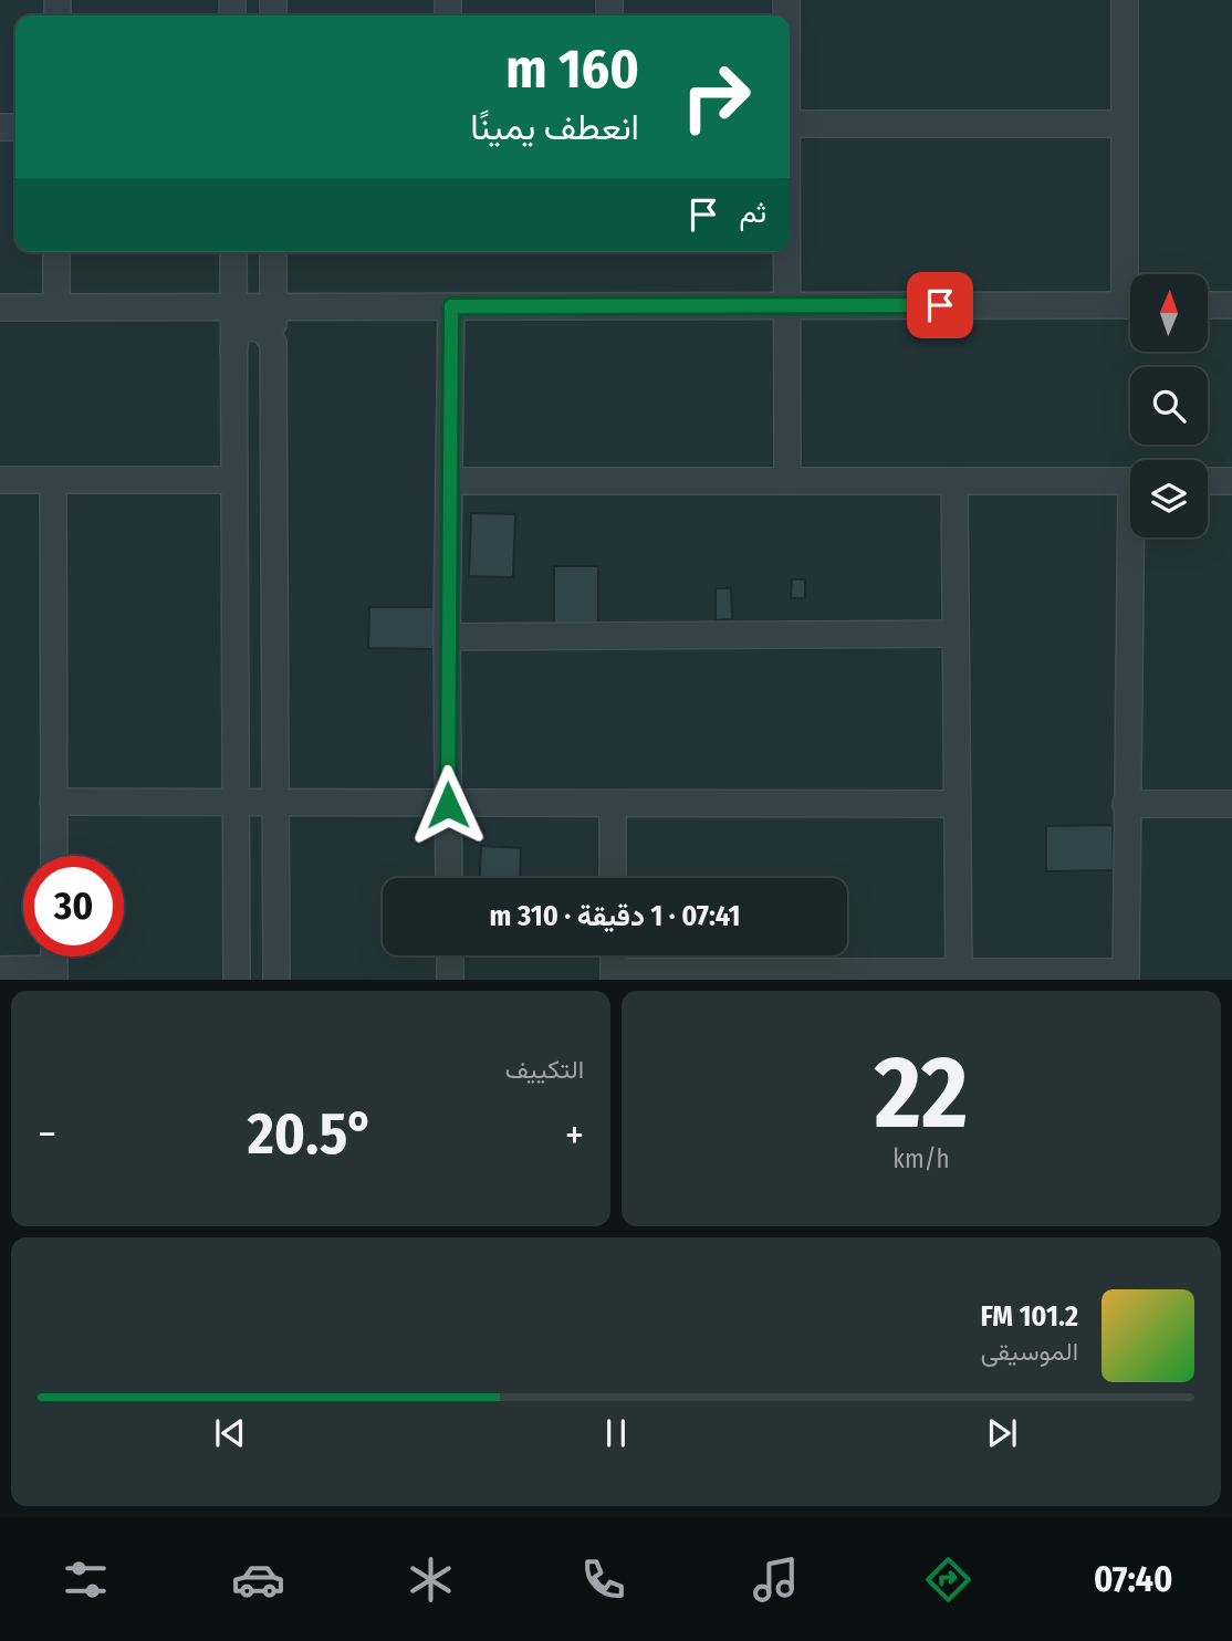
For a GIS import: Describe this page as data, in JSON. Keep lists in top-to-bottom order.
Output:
{
  "north": "top",
  "page": {
    "turn": ["160 m", "انعطف يمينًا"],
    "then": "ثم",
    "limit": "30",
    "trip": "07:41 · 1 دقيقة · 310 m",
    "tile": [
      ["22", "km/h"],
      "التكييف"
    ],
    "heat": ["−", "20.5°", "+"],
    "song": ["101.2 FM", "الموسيقى"],
    "tabs": "07:40"
  }
}
